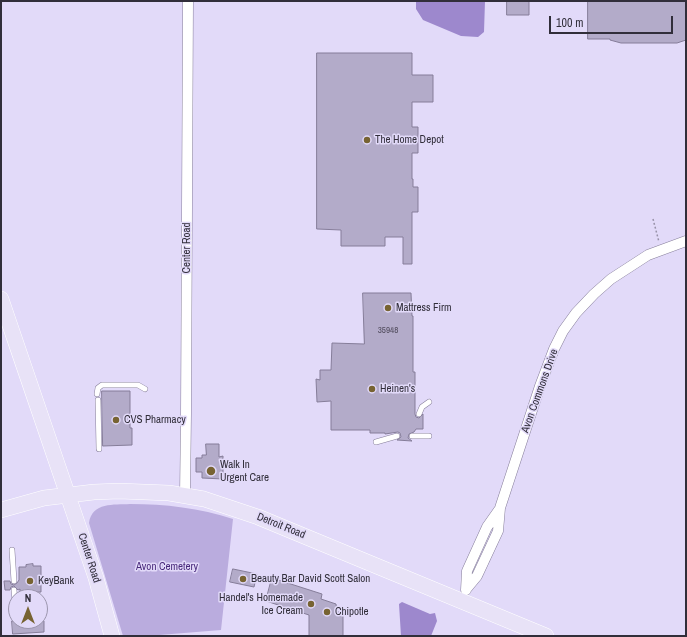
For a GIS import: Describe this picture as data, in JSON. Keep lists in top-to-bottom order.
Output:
{
  "streets": {
    "main road": ["Center Road", "Detroit Road"],
    "street": ["Avon Commons Drive"]
  },
  "crossings": [
    ["Center Road", "Detroit Road"],
    ["Avon Commons Drive", "Detroit Road"]
  ],
  "parks": ["Avon Cemetery"],
  "places": [
    "The Home Depot",
    "Mattress Firm",
    "Heinen's",
    "CVS Pharmacy",
    "Walk In Urgent Care",
    "Beauty Bar David Scott Salon",
    "KeyBank",
    "Handel's Homemade Ice Cream",
    "Chipotle"
  ],
  "house_numbers": ["35948"],
  "scale_bar": "100 m",
  "north": "top"
}
